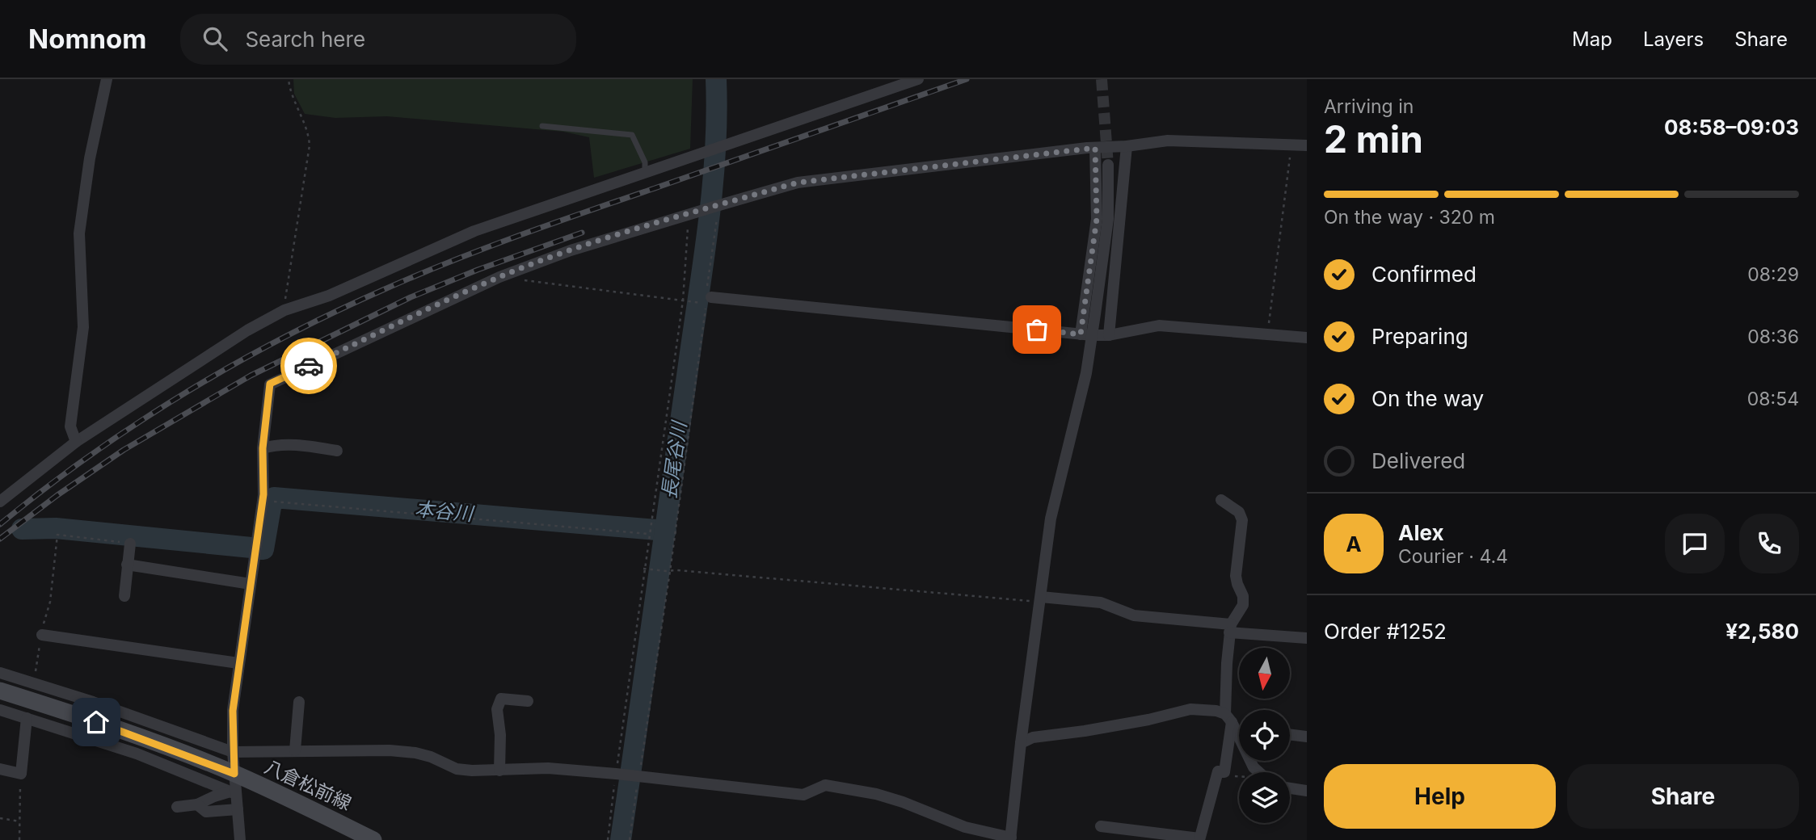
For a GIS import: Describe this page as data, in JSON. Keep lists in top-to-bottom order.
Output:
{
  "streets": {
    "main road": ["八倉松前線"]
  },
  "water": ["長尾谷川", "本谷川"],
  "north": "bottom",
  "page": {
    "header": "Nomnom",
    "search": "Search here",
    "nav": ["Map", "Layers", "Share"],
    "heading": ["2 min", "Arriving in", "08:58–09:03"],
    "panel": [
      "Alex",
      "Courier · 4.4",
      "Order #1252",
      "¥2,580"
    ],
    "bar": "On the way · 320 m",
    "list": [
      ["Confirmed", "08:29"],
      ["Preparing", "08:36"],
      ["On the way", "08:54"],
      "Delivered"
    ],
    "round": "A",
    "buttons": ["Help", "Share"]
  }
}
